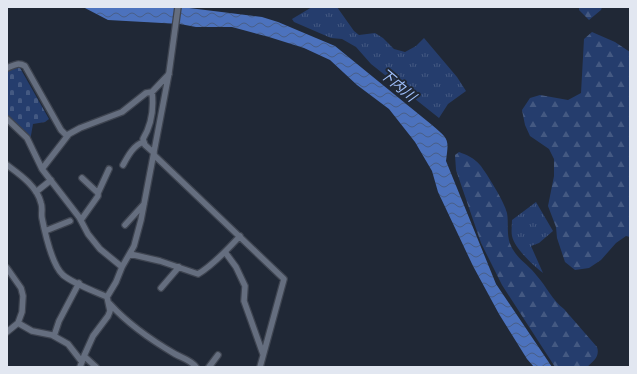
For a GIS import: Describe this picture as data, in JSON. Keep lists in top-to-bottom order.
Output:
{
  "water": ["下内川"]
}
